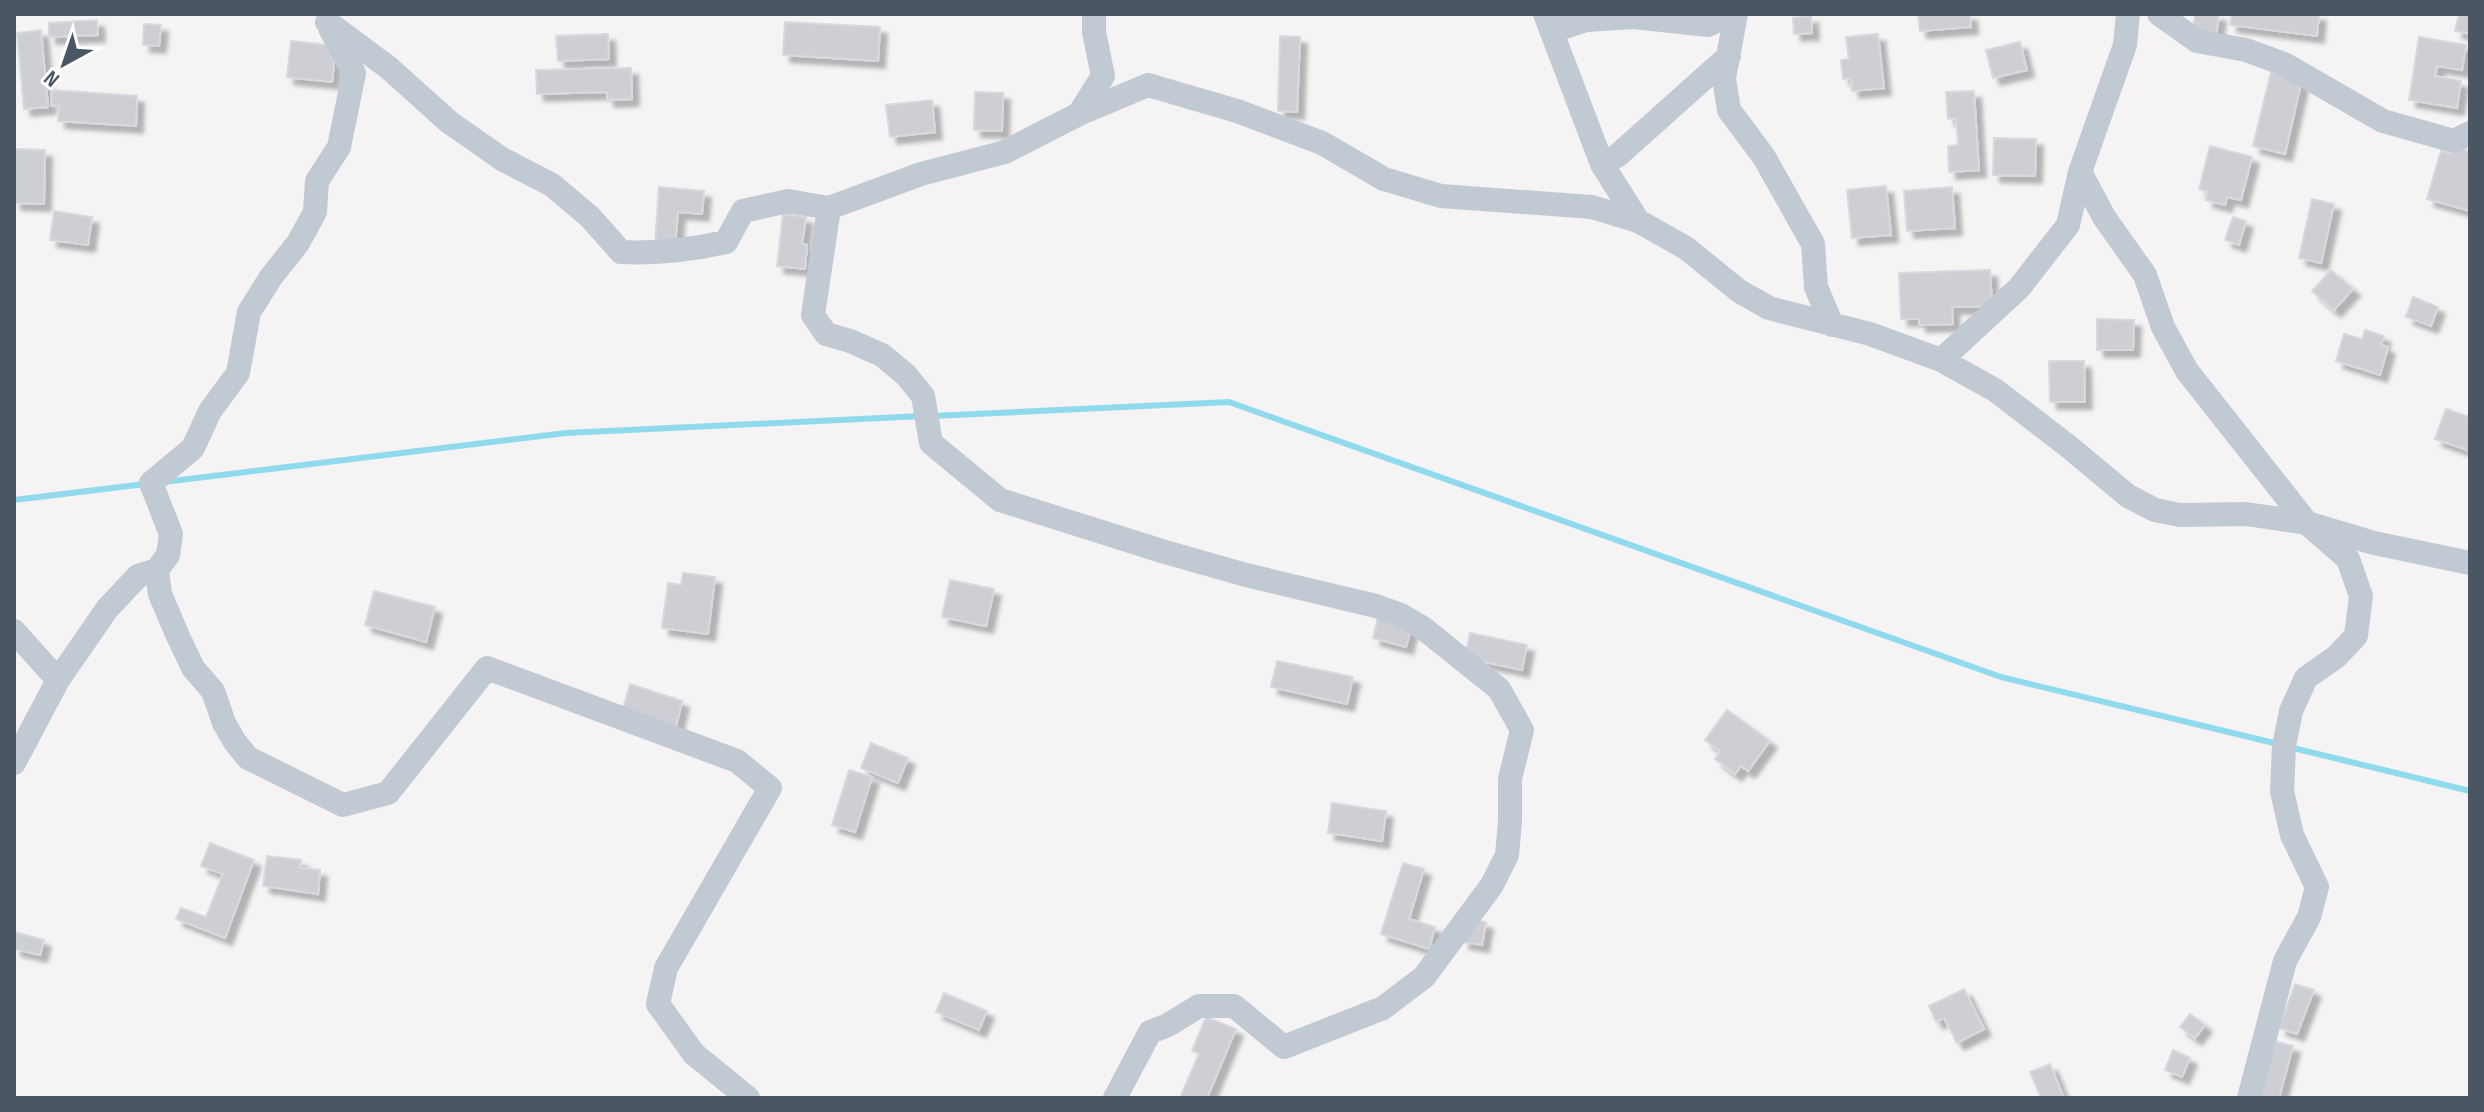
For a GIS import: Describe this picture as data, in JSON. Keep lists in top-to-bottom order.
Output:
{
  "north": "bottom left"
}
